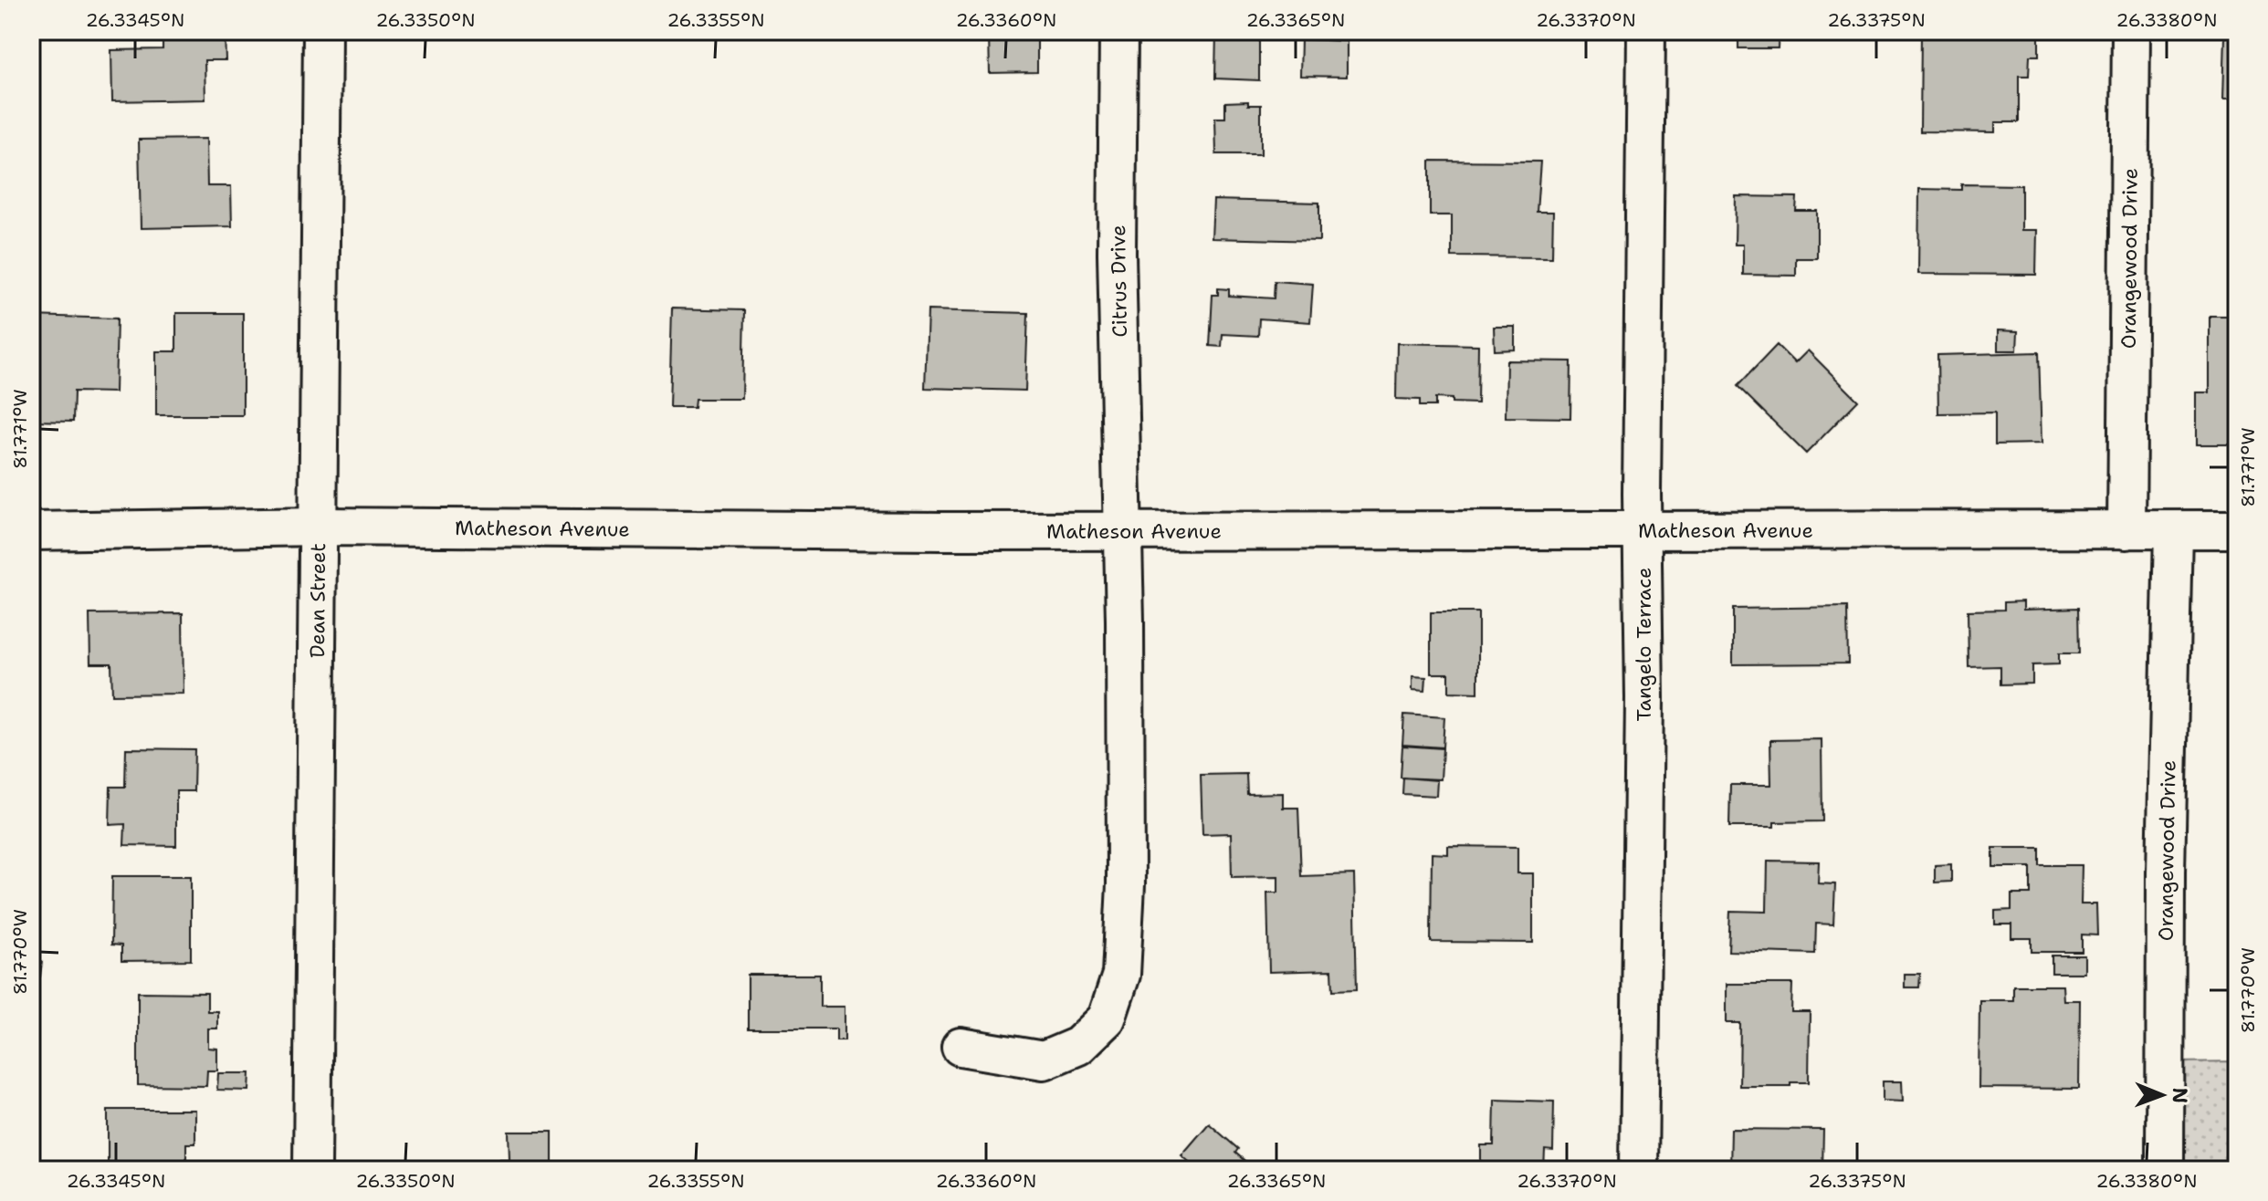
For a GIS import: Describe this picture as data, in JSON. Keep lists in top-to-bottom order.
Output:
{
  "streets": {
    "street": [
      "Orangewood Drive",
      "Citrus Drive",
      "Matheson Avenue",
      "Dean Street",
      "Tangelo Terrace"
    ]
  },
  "crossings": [
    ["Orangewood Drive", "Matheson Avenue"],
    ["Citrus Drive", "Matheson Avenue"],
    ["Matheson Avenue", "Dean Street"],
    ["Matheson Avenue", "Tangelo Terrace"]
  ],
  "north": "right",
  "coordinates": [
    "26.3345°N",
    "26.3350°N",
    "26.3355°N",
    "26.3360°N",
    "26.3365°N",
    "26.3370°N",
    "26.3375°N",
    "26.3380°N",
    "81.771°W",
    "81.770°W"
  ]
}
